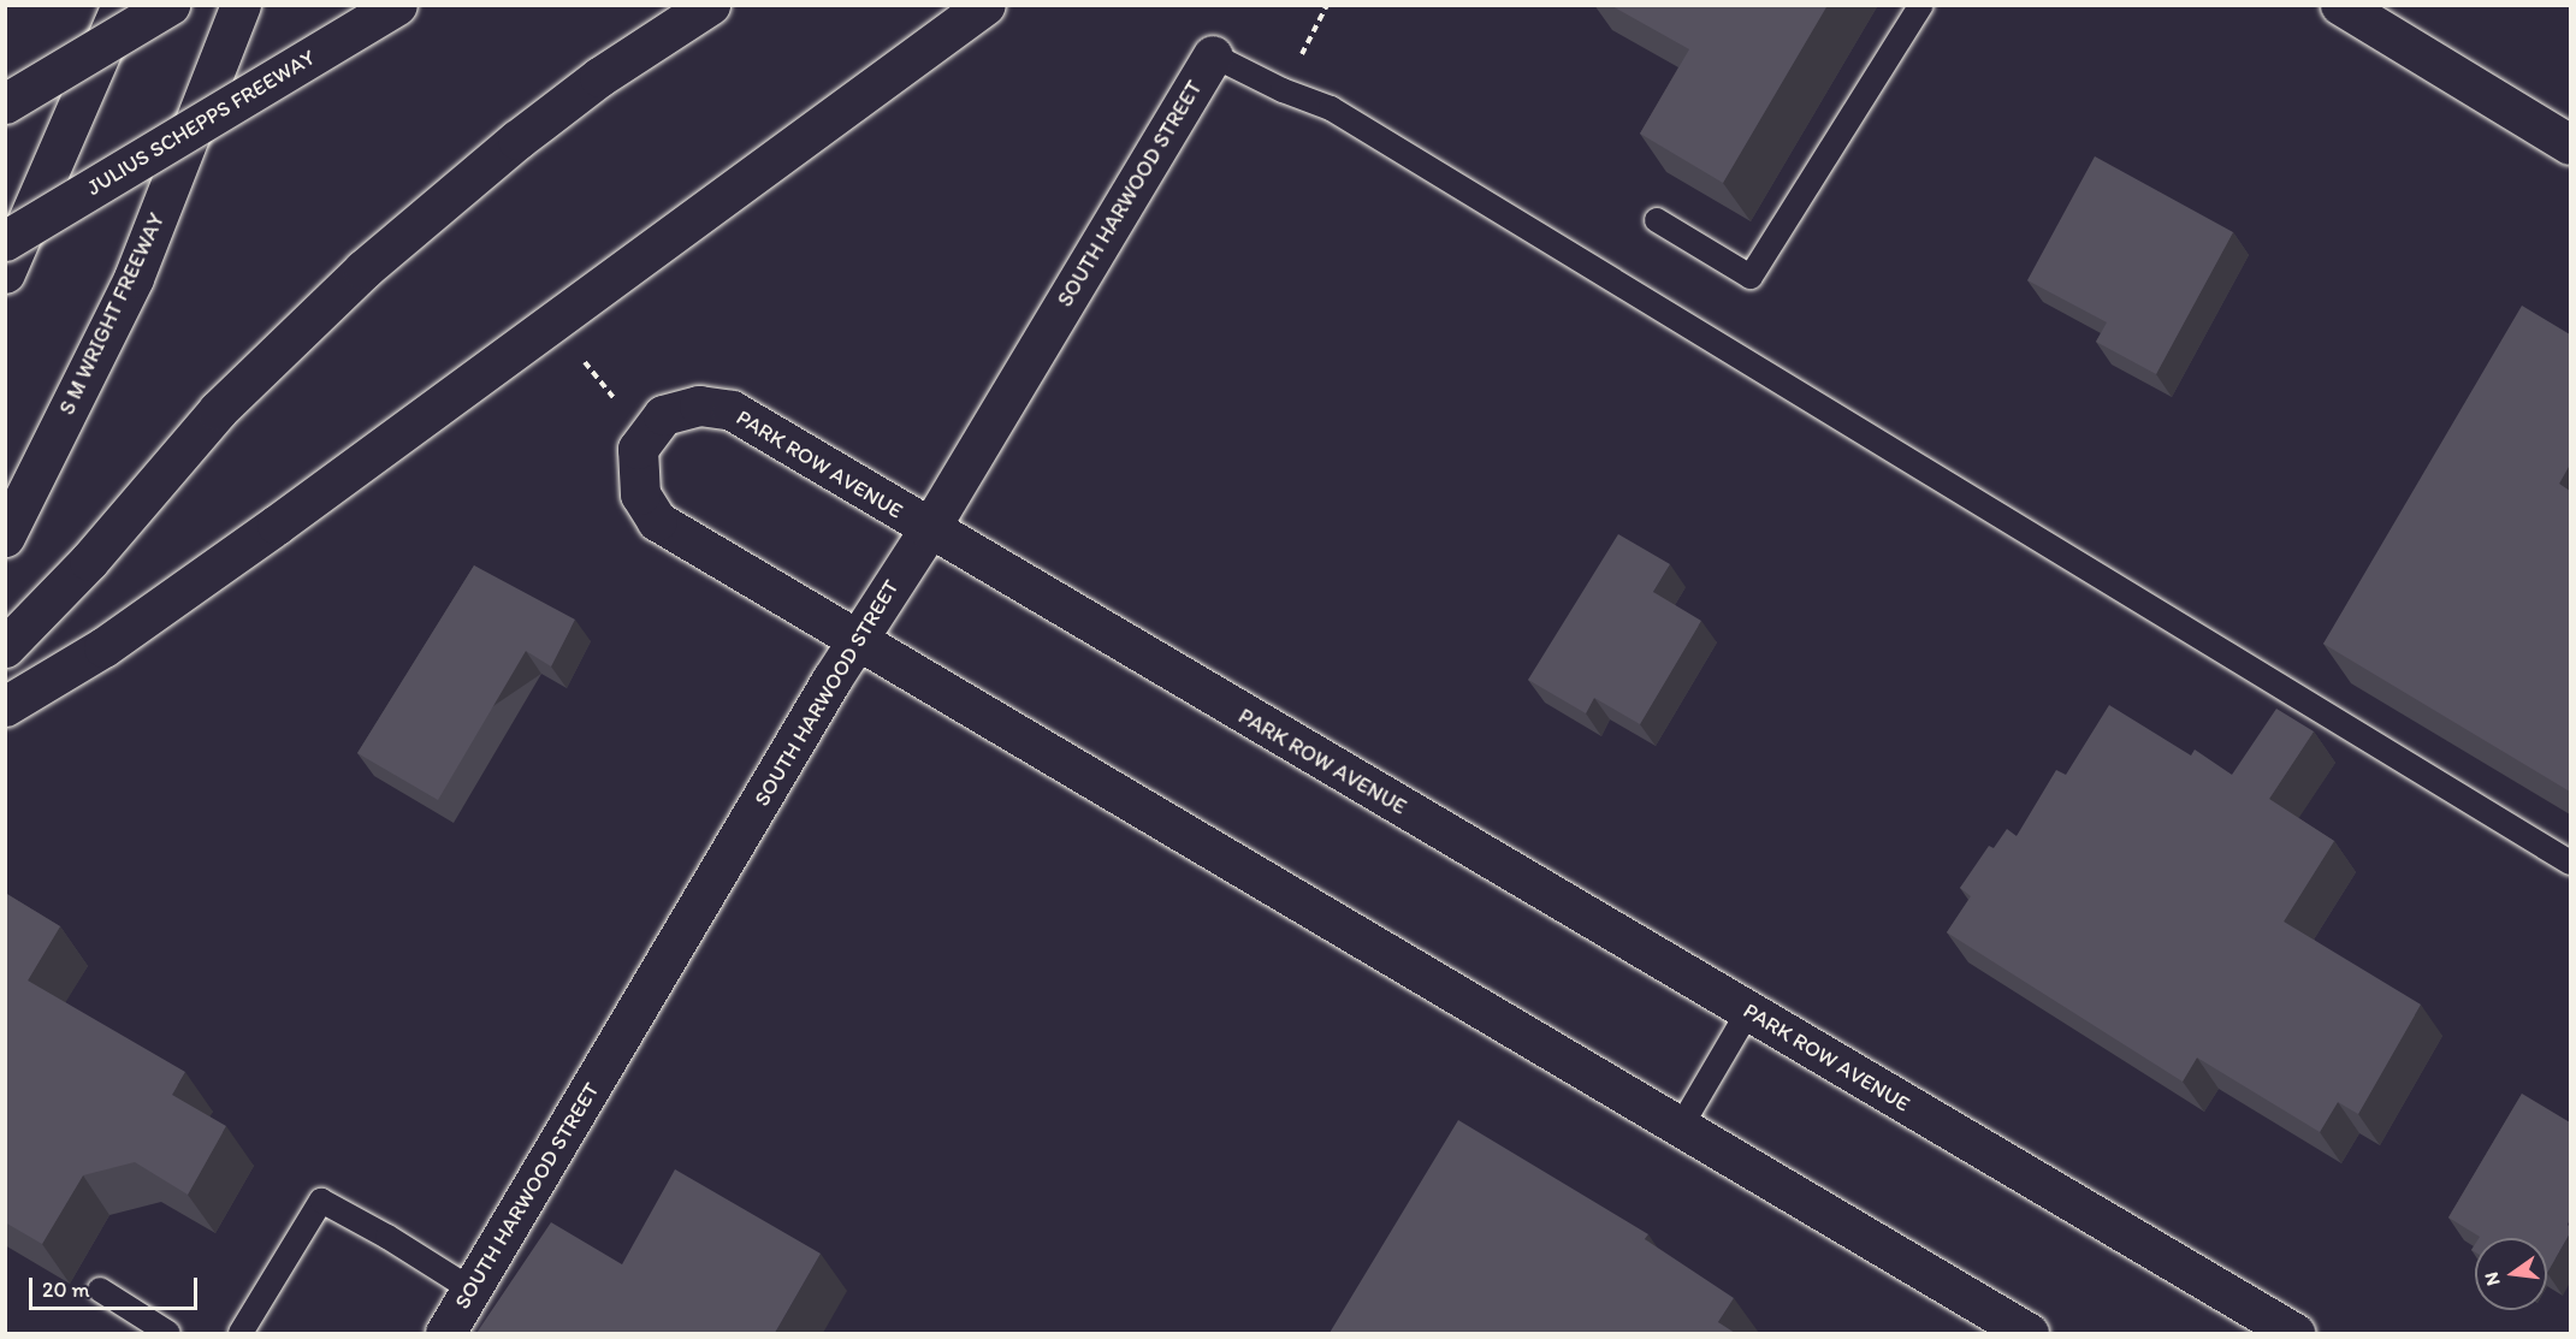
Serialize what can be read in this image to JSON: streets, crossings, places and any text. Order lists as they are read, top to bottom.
{
  "streets": {
    "main road": [
      "JULIUS SCHEPPS FREEWAY",
      "SOUTH HARWOOD STREET",
      "S M WRIGHT FREEWAY",
      "PARK ROW AVENUE"
    ]
  },
  "crossings": [
    ["SOUTH HARWOOD STREET", "PARK ROW AVENUE"]
  ],
  "scale_bar": "20 m",
  "north": "left"
}
